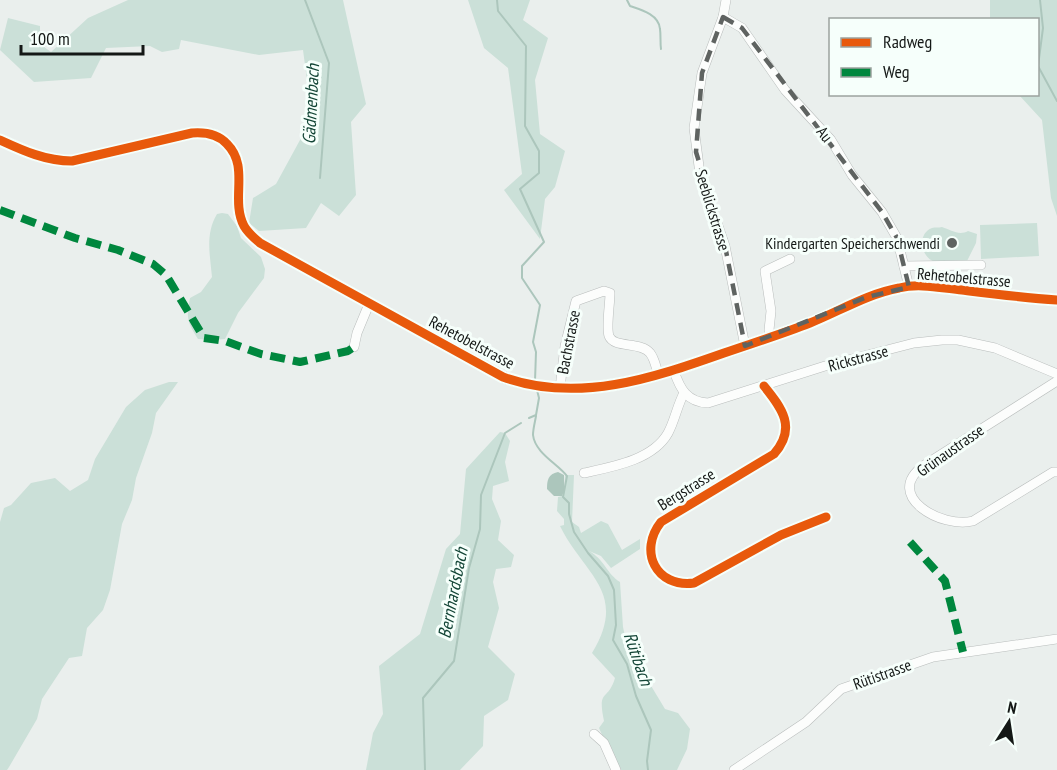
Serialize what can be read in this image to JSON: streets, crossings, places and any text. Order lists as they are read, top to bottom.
{
  "streets": {
    "street": [
      "Au",
      "Seeblickstrasse",
      "Rehetobelstrasse",
      "Bachstrasse",
      "Rickstrasse",
      "Grünaustrasse",
      "Bergstrasse",
      "Rütistrasse"
    ]
  },
  "crossings": [
    ["Au", "Seeblickstrasse"],
    ["Au", "Rehetobelstrasse"],
    ["Seeblickstrasse", "Rehetobelstrasse"],
    ["Rehetobelstrasse", "Bachstrasse"],
    ["Rickstrasse", "Bergstrasse"]
  ],
  "water": ["Gädmenbach", "Bernhardsbach", "Rütibach"],
  "places": ["Kindergarten Speicherschwendi"],
  "legend": ["Radweg", "Weg"],
  "scale_bar": "100 m",
  "north": "top"
}
